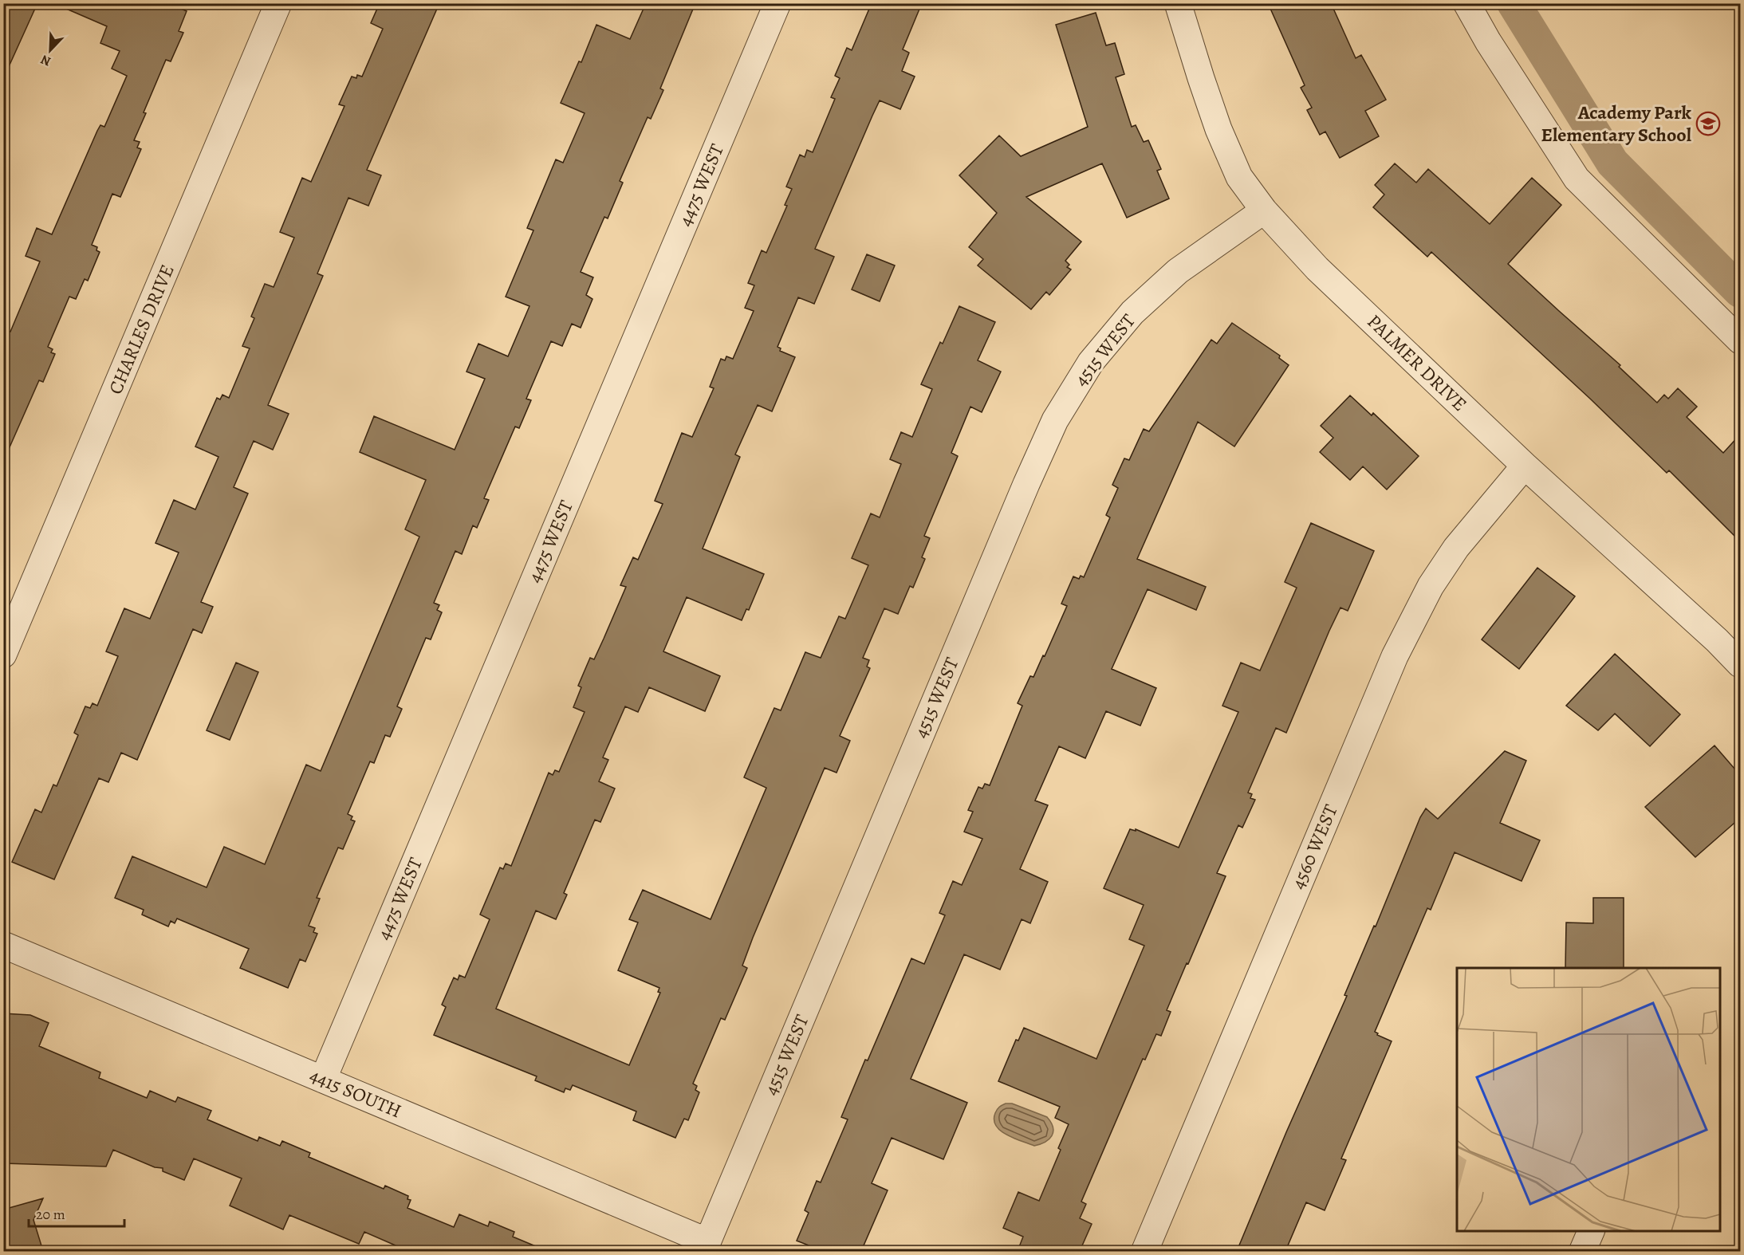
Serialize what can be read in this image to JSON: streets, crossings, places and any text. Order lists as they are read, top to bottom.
{
  "streets": {
    "street": [
      "4475 WEST",
      "CHARLES DRIVE",
      "4515 WEST",
      "PALMER DRIVE",
      "4560 WEST",
      "4415 SOUTH"
    ]
  },
  "crossings": [
    ["4475 WEST", "4415 SOUTH"],
    ["4515 WEST", "PALMER DRIVE"],
    ["4515 WEST", "4415 SOUTH"],
    ["PALMER DRIVE", "4560 WEST"]
  ],
  "places": {
    "school or university": ["Academy Park Elementary School"]
  },
  "scale_bar": "20 m",
  "north": "bottom left"
}
